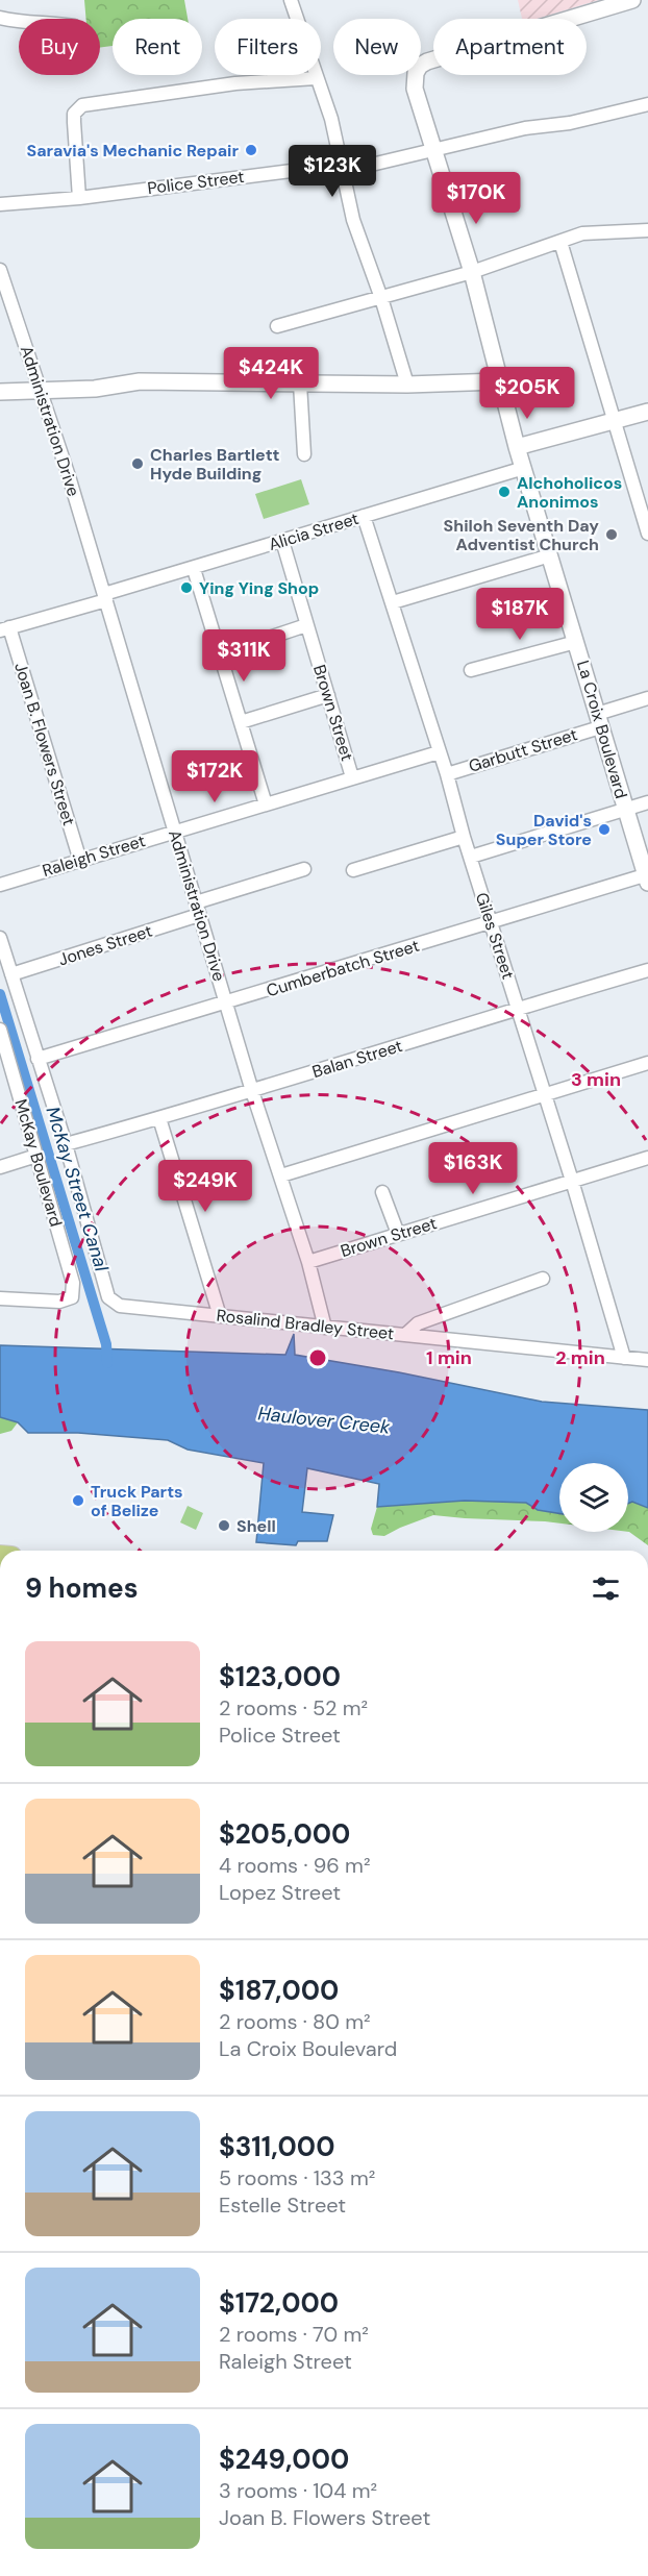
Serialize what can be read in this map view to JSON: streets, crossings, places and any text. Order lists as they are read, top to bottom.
{
  "streets": {
    "street": [
      "Police Street",
      "Administration Drive",
      "Alicia Street",
      "Brown Street",
      "La Croix Boulevard",
      "Joan B. Flowers Street",
      "Garbutt Street",
      "Raleigh Street",
      "Giles Street",
      "Jones Street",
      "Cumberbatch Street",
      "Balan Street",
      "McKay Boulevard",
      "Rosalind Bradley Street"
    ]
  },
  "crossings": [
    ["Police Street", "La Croix Boulevard"],
    ["Administration Drive", "Alicia Street"],
    ["Administration Drive", "Brown Street"],
    ["Administration Drive", "Raleigh Street"],
    ["Administration Drive", "Jones Street"],
    ["Administration Drive", "Cumberbatch Street"],
    ["Administration Drive", "Balan Street"],
    ["Administration Drive", "Rosalind Bradley Street"],
    ["Alicia Street", "Brown Street"],
    ["Alicia Street", "La Croix Boulevard"],
    ["Alicia Street", "Joan B. Flowers Street"],
    ["Alicia Street", "Giles Street"],
    ["Brown Street", "Raleigh Street"],
    ["Brown Street", "Giles Street"],
    ["La Croix Boulevard", "Garbutt Street"],
    ["La Croix Boulevard", "Cumberbatch Street"],
    ["Joan B. Flowers Street", "Raleigh Street"],
    ["Garbutt Street", "Giles Street"],
    ["Raleigh Street", "Giles Street"],
    ["Giles Street", "Cumberbatch Street"],
    ["Giles Street", "Balan Street"],
    ["Giles Street", "Rosalind Bradley Street"],
    ["Jones Street", "McKay Boulevard"],
    ["Cumberbatch Street", "McKay Boulevard"],
    ["Balan Street", "McKay Boulevard"],
    ["McKay Boulevard", "Rosalind Bradley Street"]
  ],
  "water": ["McKay Street Canal", "Haulover Creek"],
  "places": [
    "Saravia's Mechanic Repair",
    "Charles Bartlett Hyde Building",
    "Alchoholicos Anonimos",
    "Shiloh Seventh Day Adventist Church",
    "Ying Ying Shop",
    "David's Super Store",
    "Truck Parts of Belize",
    "Shell"
  ],
  "page": {
    "chip": [
      "Buy",
      "Rent",
      "Filters",
      "New",
      "Apartment"
    ],
    "price": [
      "$123K",
      "$170K",
      "$424K",
      "$205K",
      "$187K",
      "$311K",
      "$172K",
      "$163K",
      "$249K"
    ],
    "heading": "9 homes",
    "list": [
      {
        "name": "$123,000",
        "note": "2 rooms · 52 m² · Police Street"
      },
      {
        "name": "$205,000",
        "note": "4 rooms · 96 m² · Lopez Street"
      },
      {
        "name": "$187,000",
        "note": "2 rooms · 80 m² · La Croix Boulevard"
      },
      {
        "name": "$311,000",
        "note": "5 rooms · 133 m² · Estelle Street"
      },
      {
        "name": "$172,000",
        "note": "2 rooms · 70 m² · Raleigh Street"
      },
      {
        "name": "$249,000",
        "note": "3 rooms · 104 m² · Joan B. Flowers Street"
      }
    ]
  },
  "rings": ["3 min", "1 min", "2 min"]
}
